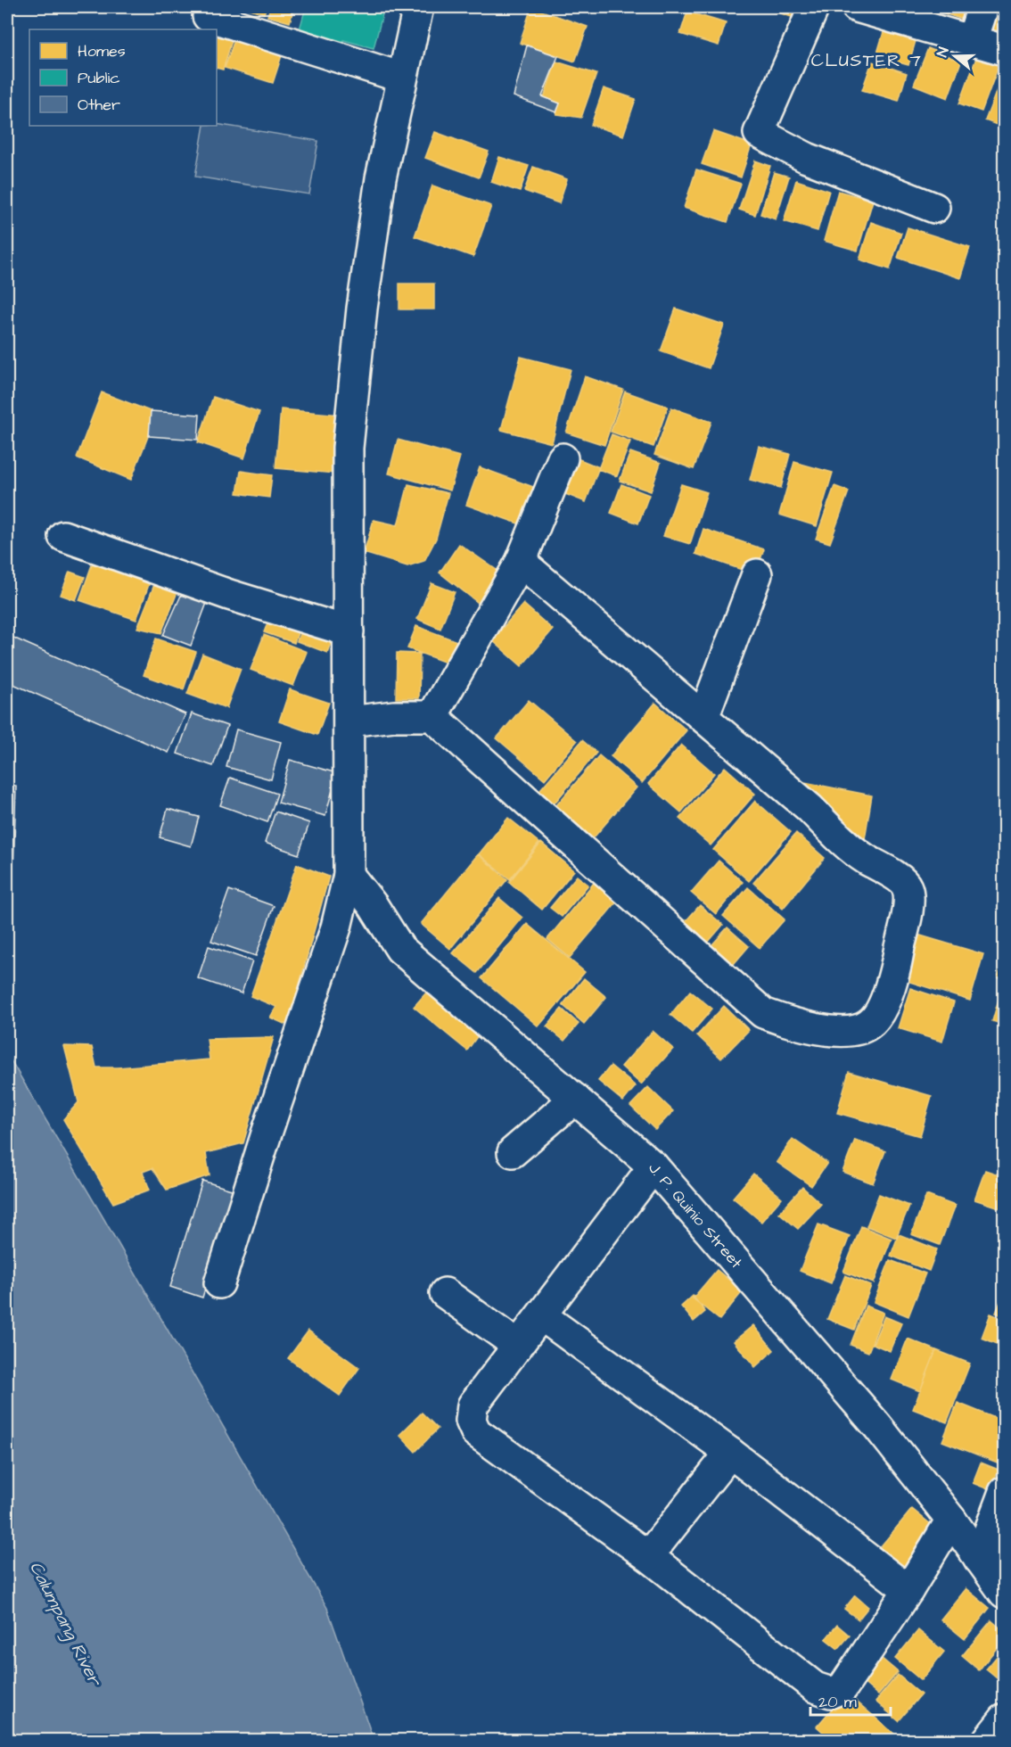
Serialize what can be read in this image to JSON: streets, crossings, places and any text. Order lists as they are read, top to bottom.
{
  "streets": {
    "street": ["J. P. Quinio Street"]
  },
  "districts": ["CLUSTER 7"],
  "water": ["Calumpang River"],
  "legend": ["Homes", "Public", "Other"],
  "scale_bar": "20 m",
  "north": "left"
}
